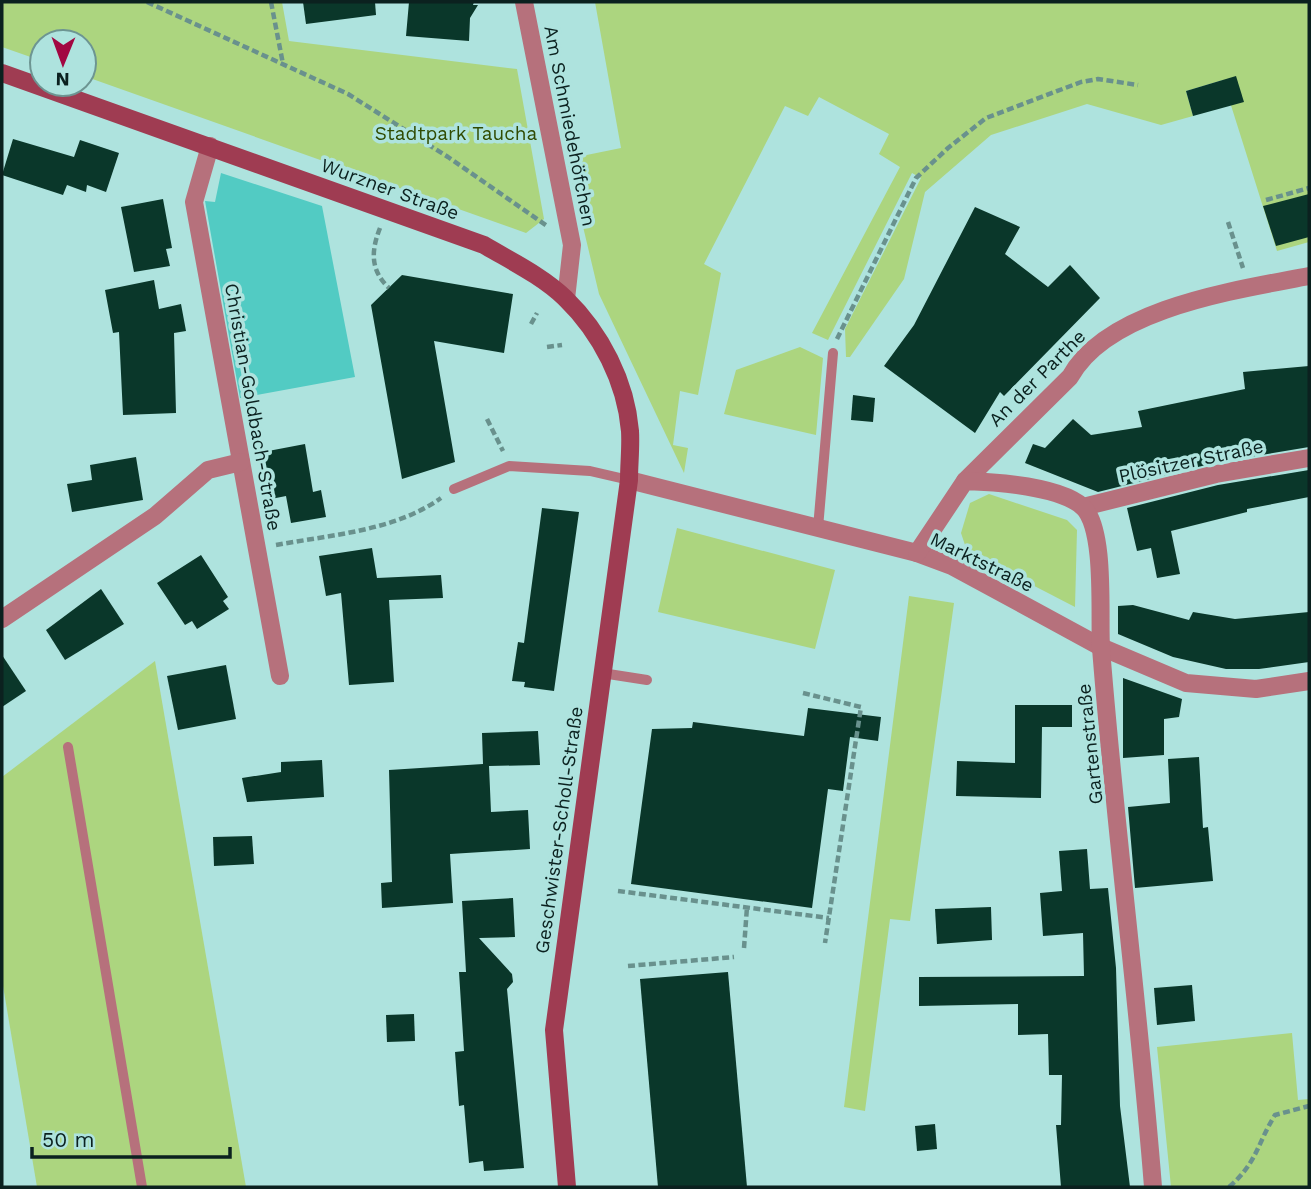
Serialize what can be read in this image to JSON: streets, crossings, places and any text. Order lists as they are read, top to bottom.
{
  "streets": {
    "street": [
      "Am Schmiedehöfchen",
      "Wurzner Straße",
      "An der Parthe",
      "Christian-Goldbach-Straße",
      "Plösitzer Straße",
      "Marktstraße",
      "Gartenstraße",
      "Geschwister-Scholl-Straße"
    ]
  },
  "crossings": [
    ["Am Schmiedehöfchen", "Wurzner Straße"],
    ["Wurzner Straße", "Christian-Goldbach-Straße"],
    ["Wurzner Straße", "Marktstraße"],
    ["Wurzner Straße", "Geschwister-Scholl-Straße"],
    ["Plösitzer Straße", "Gartenstraße"],
    ["Marktstraße", "Gartenstraße"],
    ["Marktstraße", "Geschwister-Scholl-Straße"]
  ],
  "parks": ["Stadtpark Taucha"],
  "scale_bar": "50 m",
  "north": "bottom"
}
